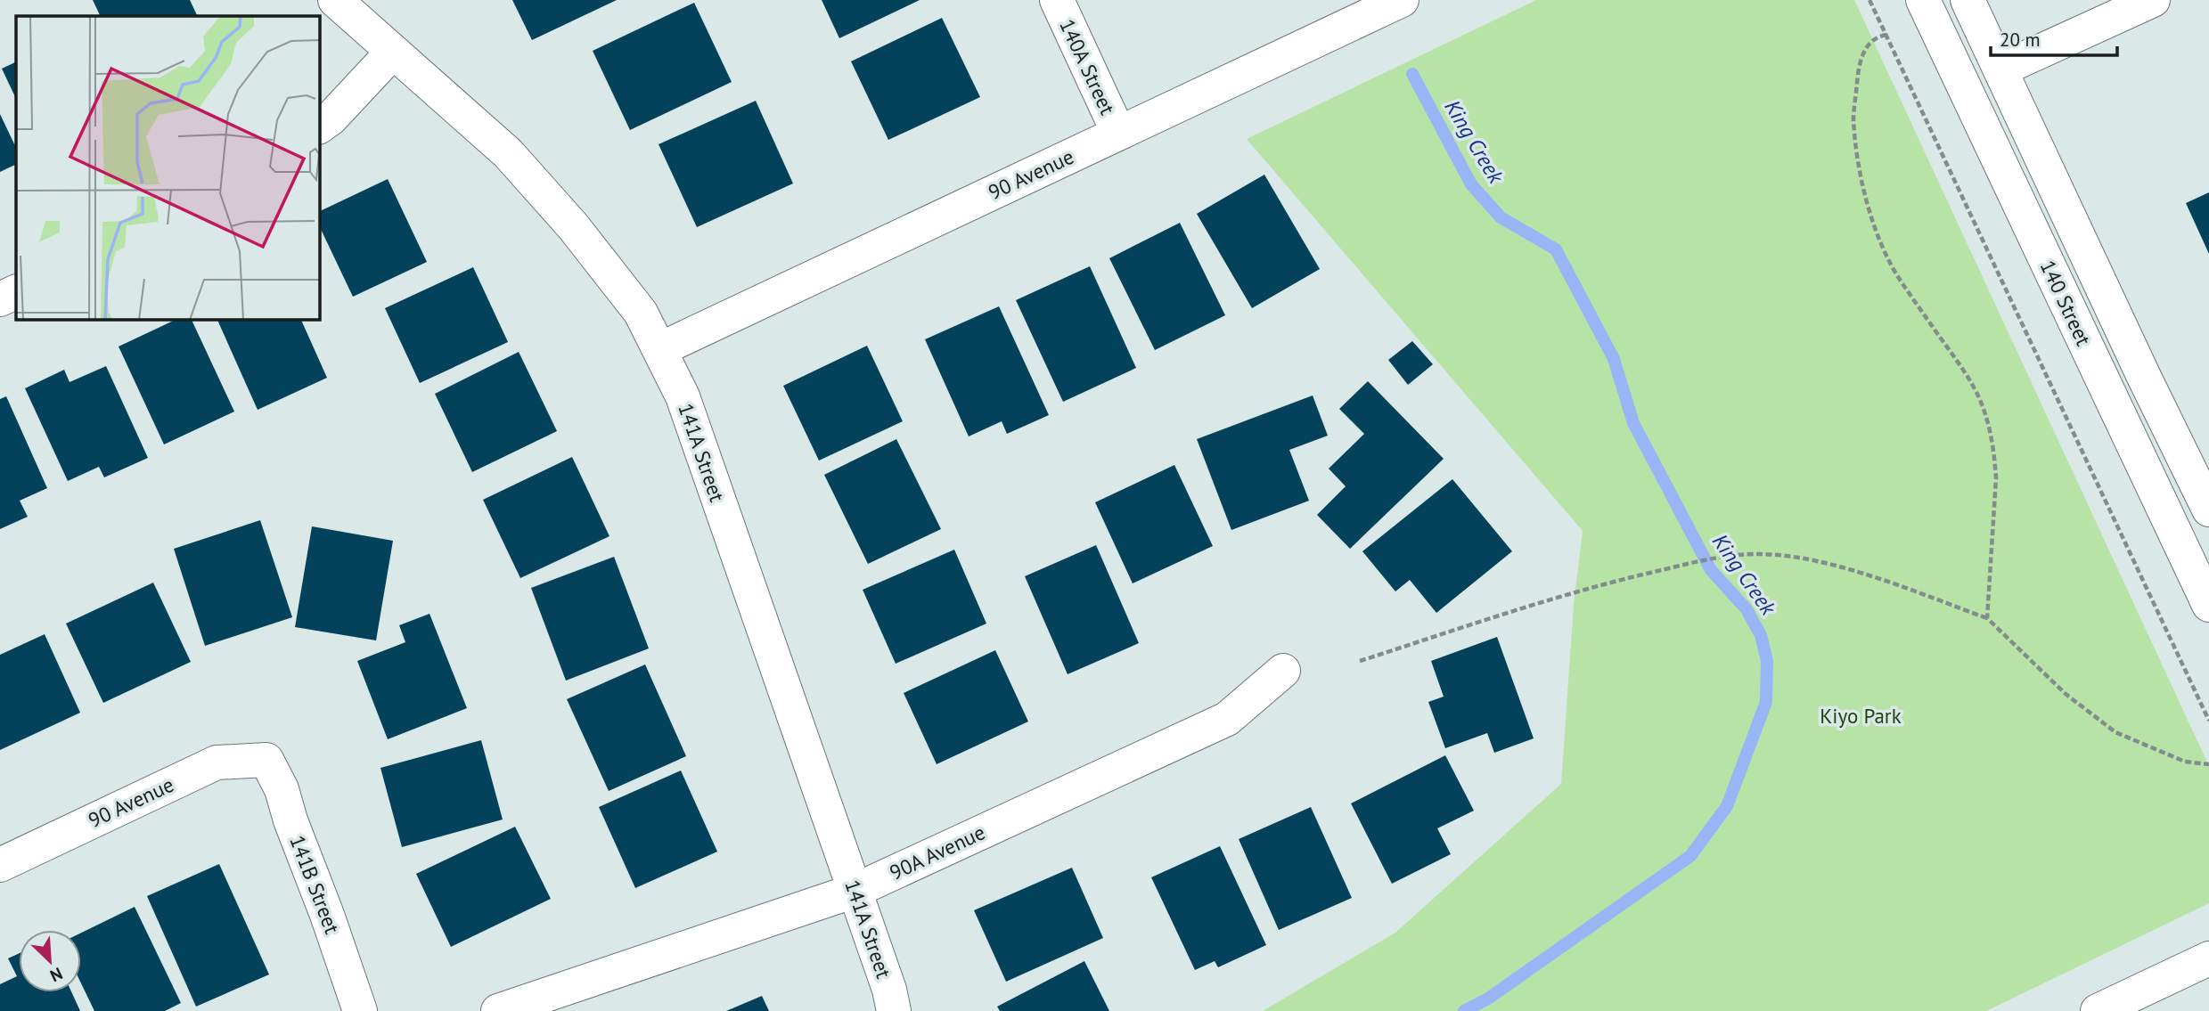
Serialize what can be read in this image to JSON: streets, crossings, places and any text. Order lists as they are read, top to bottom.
{
  "streets": {
    "street": [
      "140A Street",
      "90 Avenue",
      "140 Street",
      "141A Street",
      "90A Avenue",
      "141B Street"
    ]
  },
  "crossings": [
    ["140A Street", "90 Avenue"],
    ["90 Avenue", "141A Street"],
    ["90 Avenue", "141B Street"],
    ["141A Street", "90A Avenue"]
  ],
  "water": ["King Creek"],
  "parks": ["Kiyo Park"],
  "scale_bar": "20 m",
  "north": "bottom right"
}
